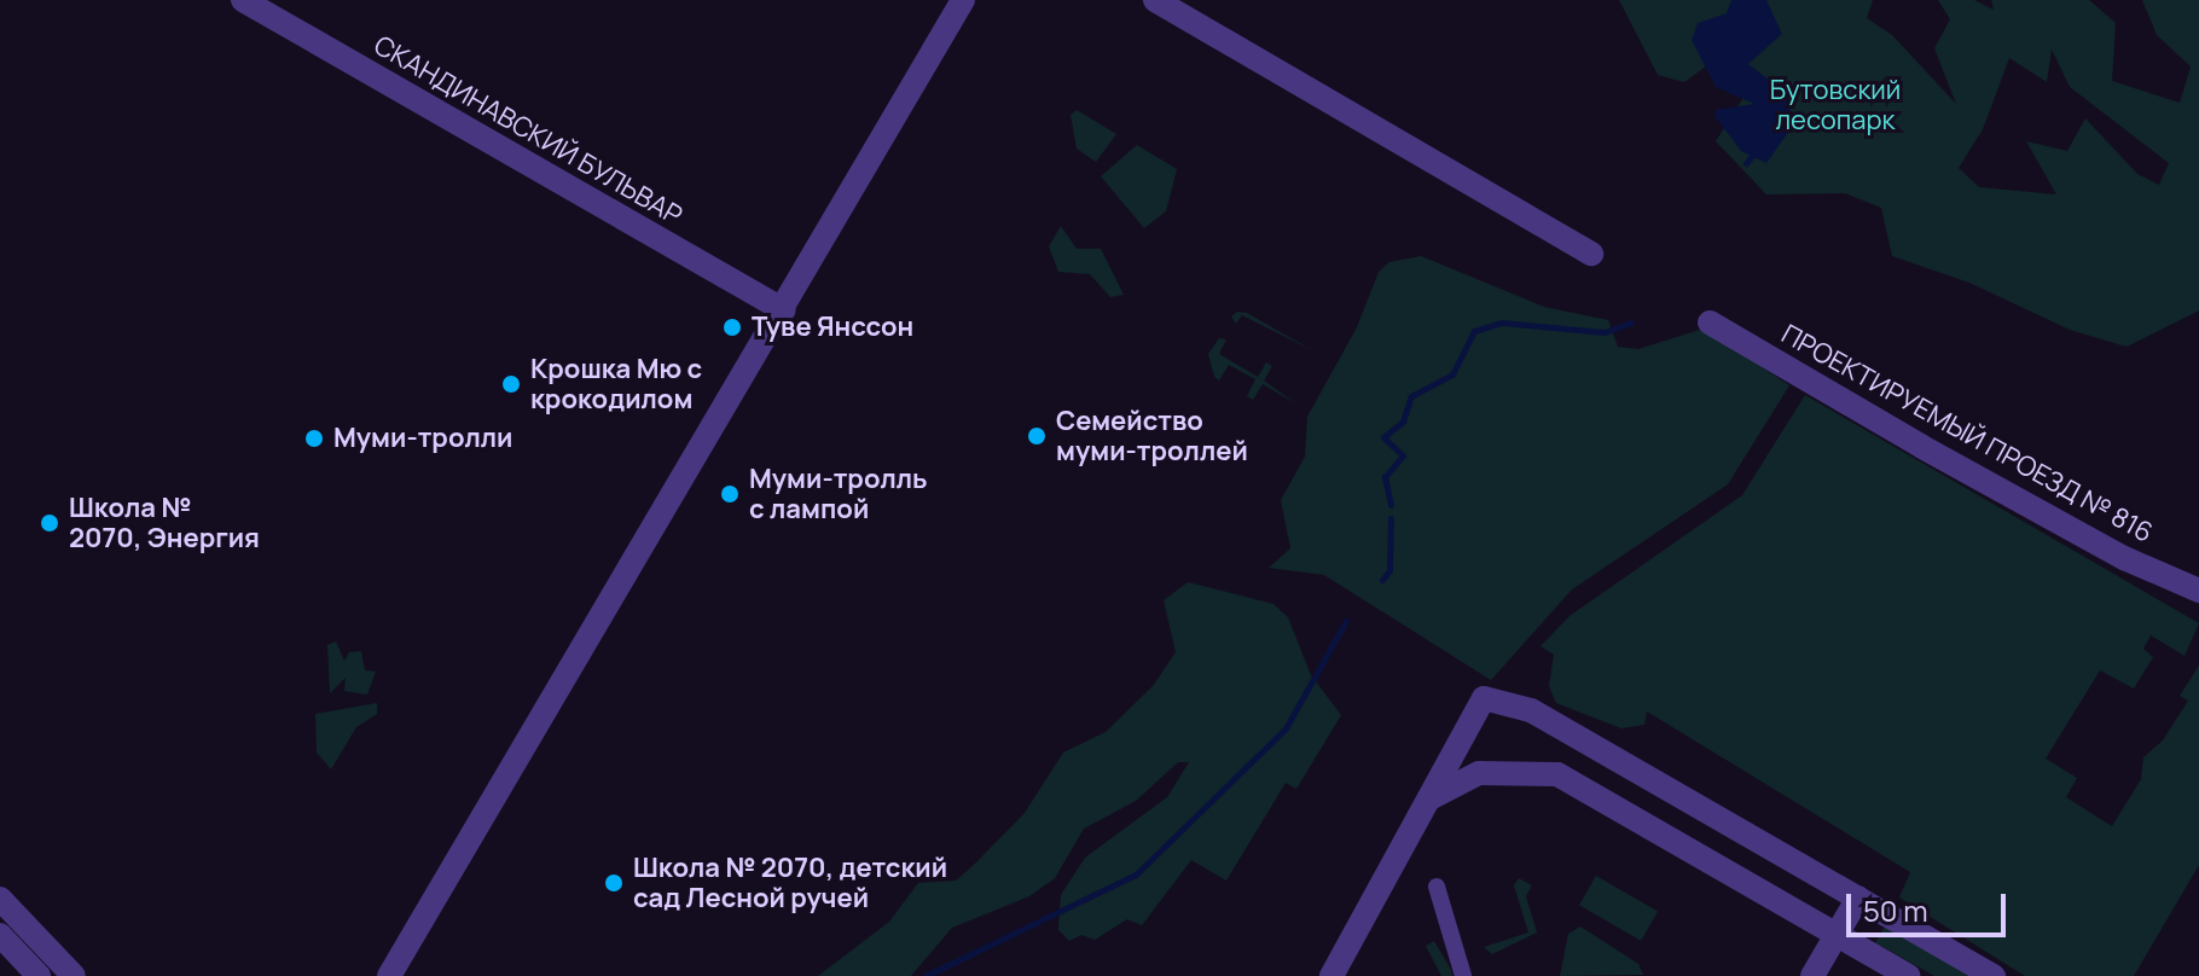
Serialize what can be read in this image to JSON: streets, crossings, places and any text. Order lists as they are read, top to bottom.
{
  "streets": {
    "street": ["СКАНДИНАВСКИЙ БУЛЬВАР", "ПРОЕКТИРУЕМЫЙ ПРОЕЗД № 816"]
  },
  "parks": ["Бутовский лесопарк"],
  "places": [
    "Туве Янссон",
    "Крошка Мю с крокодилом",
    "Семейство муми-троллей",
    "Муми-тролли",
    "Муми-тролль с лампой",
    "Школа № 2070, Энергия",
    "Школа № 2070, детский сад Лесной ручей"
  ],
  "scale_bar": "50 m"
}
